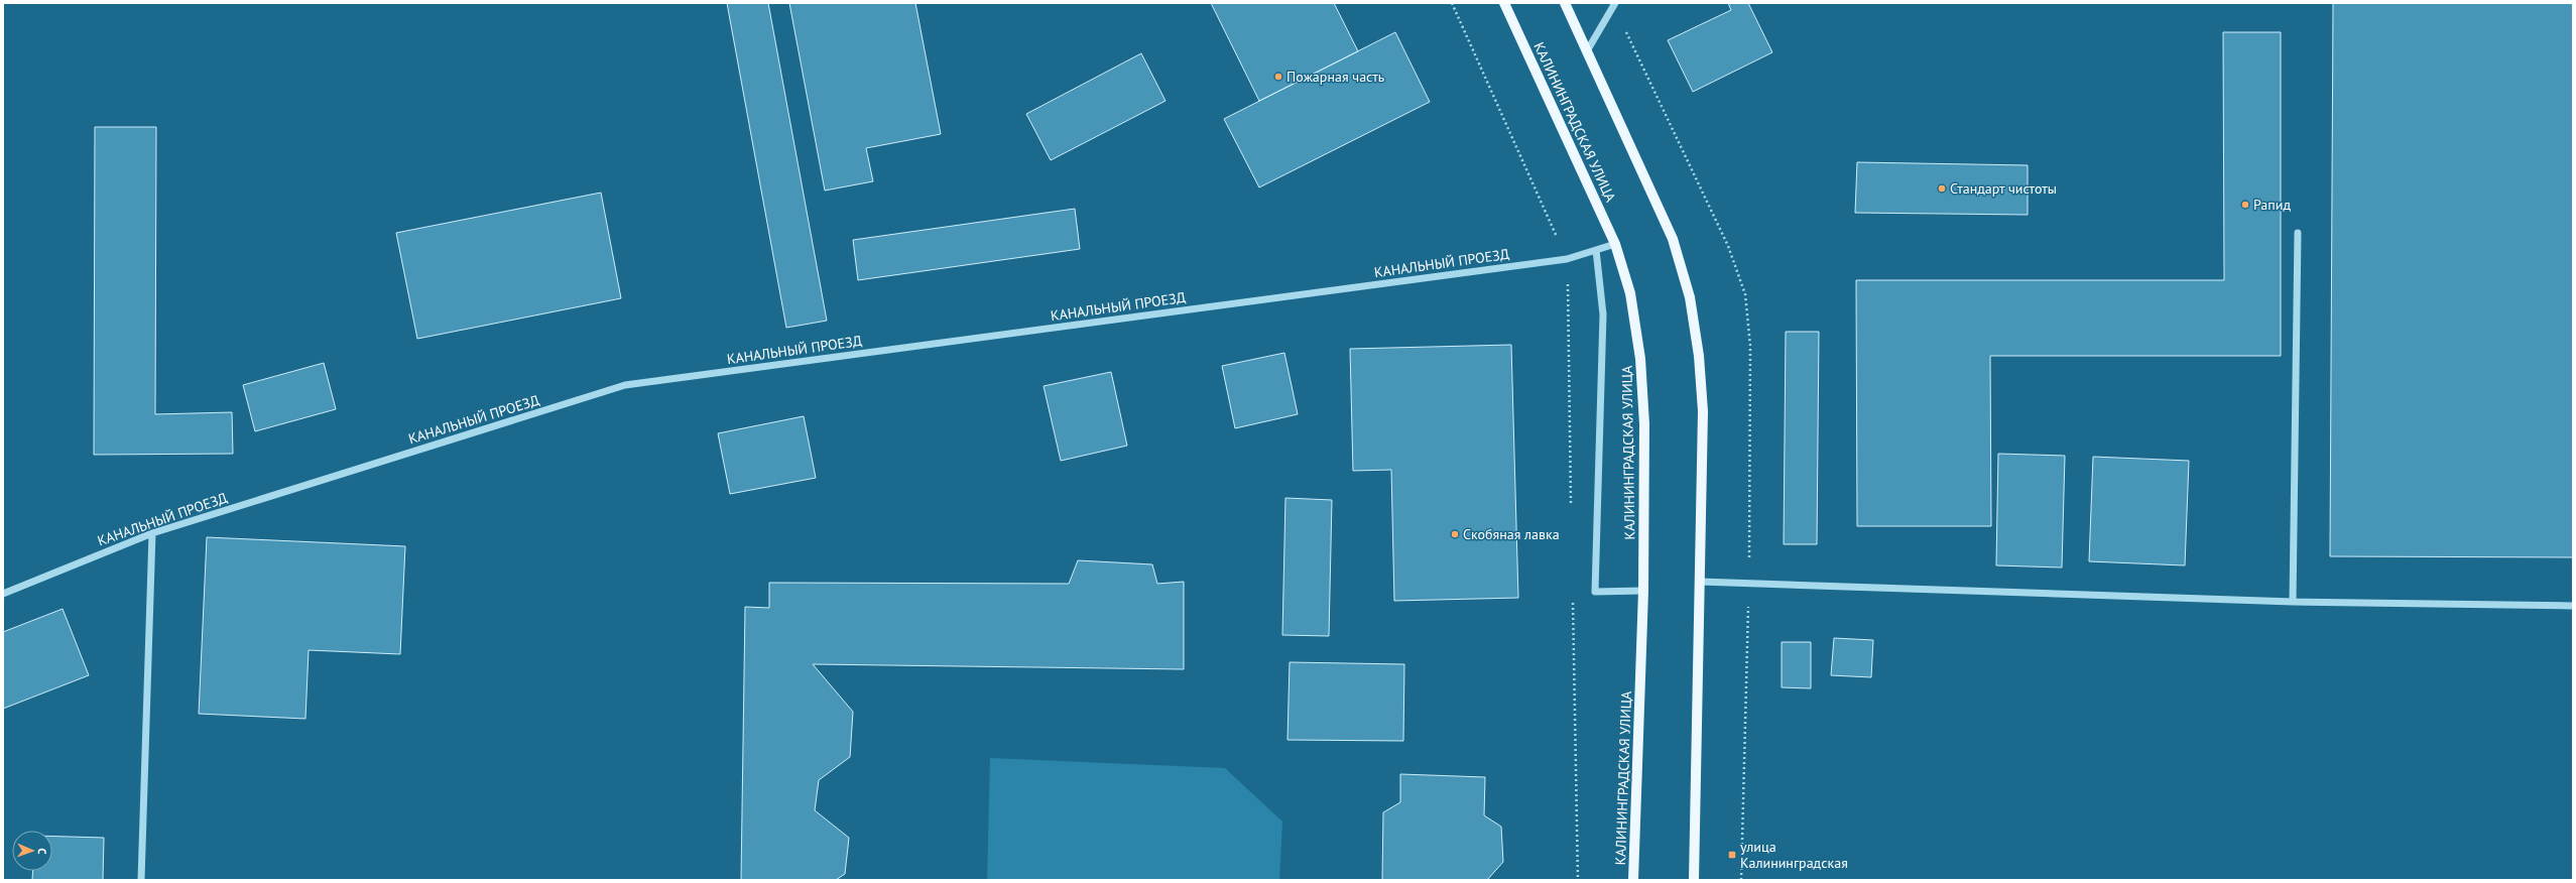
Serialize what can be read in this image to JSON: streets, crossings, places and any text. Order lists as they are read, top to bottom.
{
  "streets": {
    "main road": ["КАЛИНИНГРАДСКАЯ УЛИЦА"],
    "lane": ["КАНАЛЬНЫЙ ПРОЕЗД"]
  },
  "crossings": [
    ["КАЛИНИНГРАДСКАЯ УЛИЦА", "КАНАЛЬНЫЙ ПРОЕЗД"]
  ],
  "places": {
    "other": [
      "Пожарная часть",
      "Стандарт чистоты",
      "Рапид",
      "Скобяная лавка"
    ],
    "transit": ["улица Калининградская"]
  },
  "north": "right"
}
